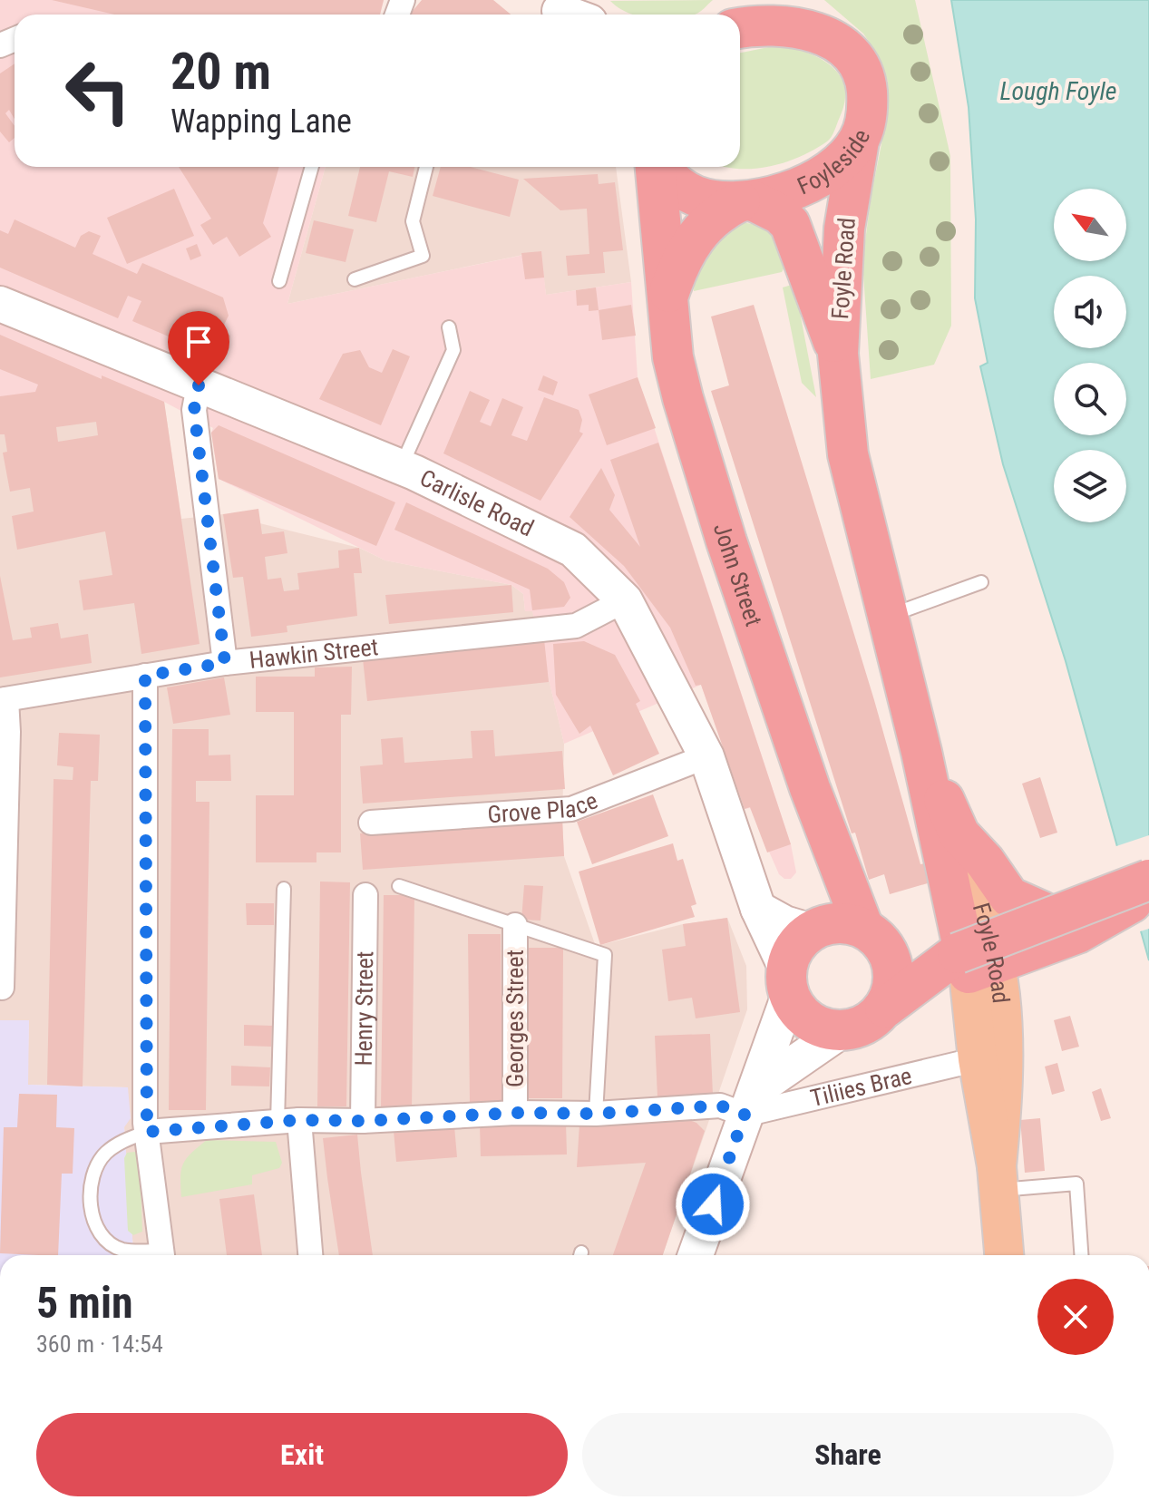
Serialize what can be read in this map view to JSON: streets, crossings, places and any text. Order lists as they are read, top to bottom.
{
  "streets": {
    "highway": ["Foyleside", "Foyle Road", "John Street"],
    "street": [
      "Carlisle Road",
      "Hawkin Street",
      "Grove Place",
      "Henry Street",
      "Georges Street",
      "Tiliies Brae"
    ]
  },
  "crossings": [
    ["Foyleside", "Foyle Road"],
    ["Foyleside", "John Street"],
    ["Foyle Road", "John Street"],
    ["Foyle Road", "Tiliies Brae"],
    ["Carlisle Road", "John Street"],
    ["Carlisle Road", "Hawkin Street"],
    ["Carlisle Road", "Grove Place"]
  ],
  "water": ["Lough Foyle"],
  "north": "top left",
  "page": {
    "turn": ["20 m", "Wapping Lane"],
    "heading": ["5 min", "360 m · 14:54"],
    "buttons": ["Exit", "Share"]
  }
}
